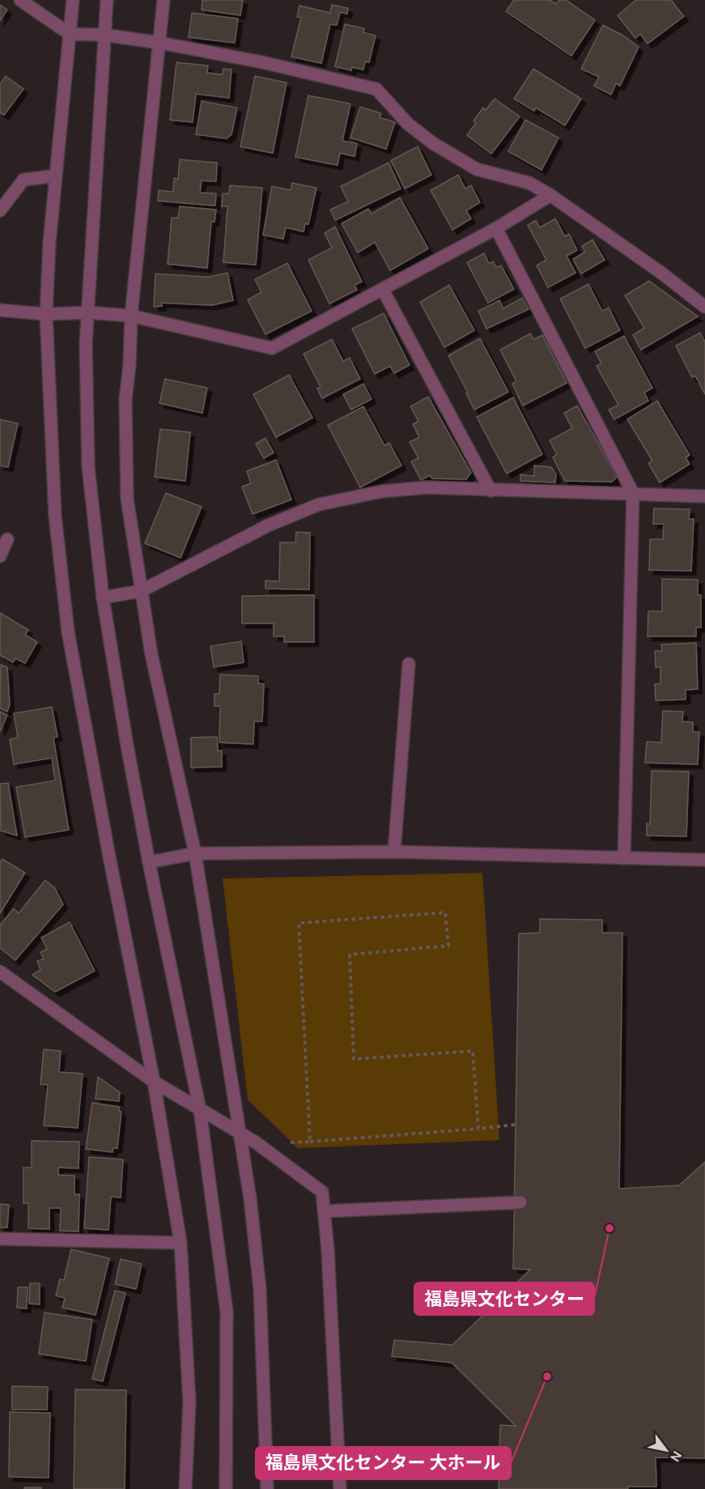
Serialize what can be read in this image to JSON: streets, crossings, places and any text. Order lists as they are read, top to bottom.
{
  "places": ["福島県文化センター", "福島県文化センター 大ホール"],
  "north": "bottom right"
}
